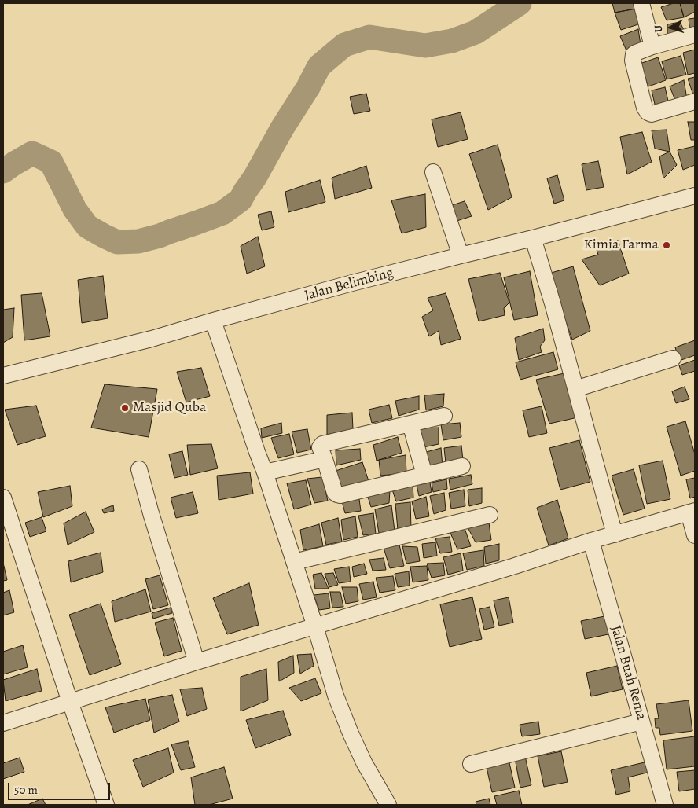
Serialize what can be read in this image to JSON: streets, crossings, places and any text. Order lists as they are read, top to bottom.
{
  "streets": {
    "street": ["Jalan Belimbing", "Jalan Buah Rema"]
  },
  "places": ["Kimia Farma", "Masjid Quba"],
  "scale_bar": "50 m",
  "north": "left"
}
